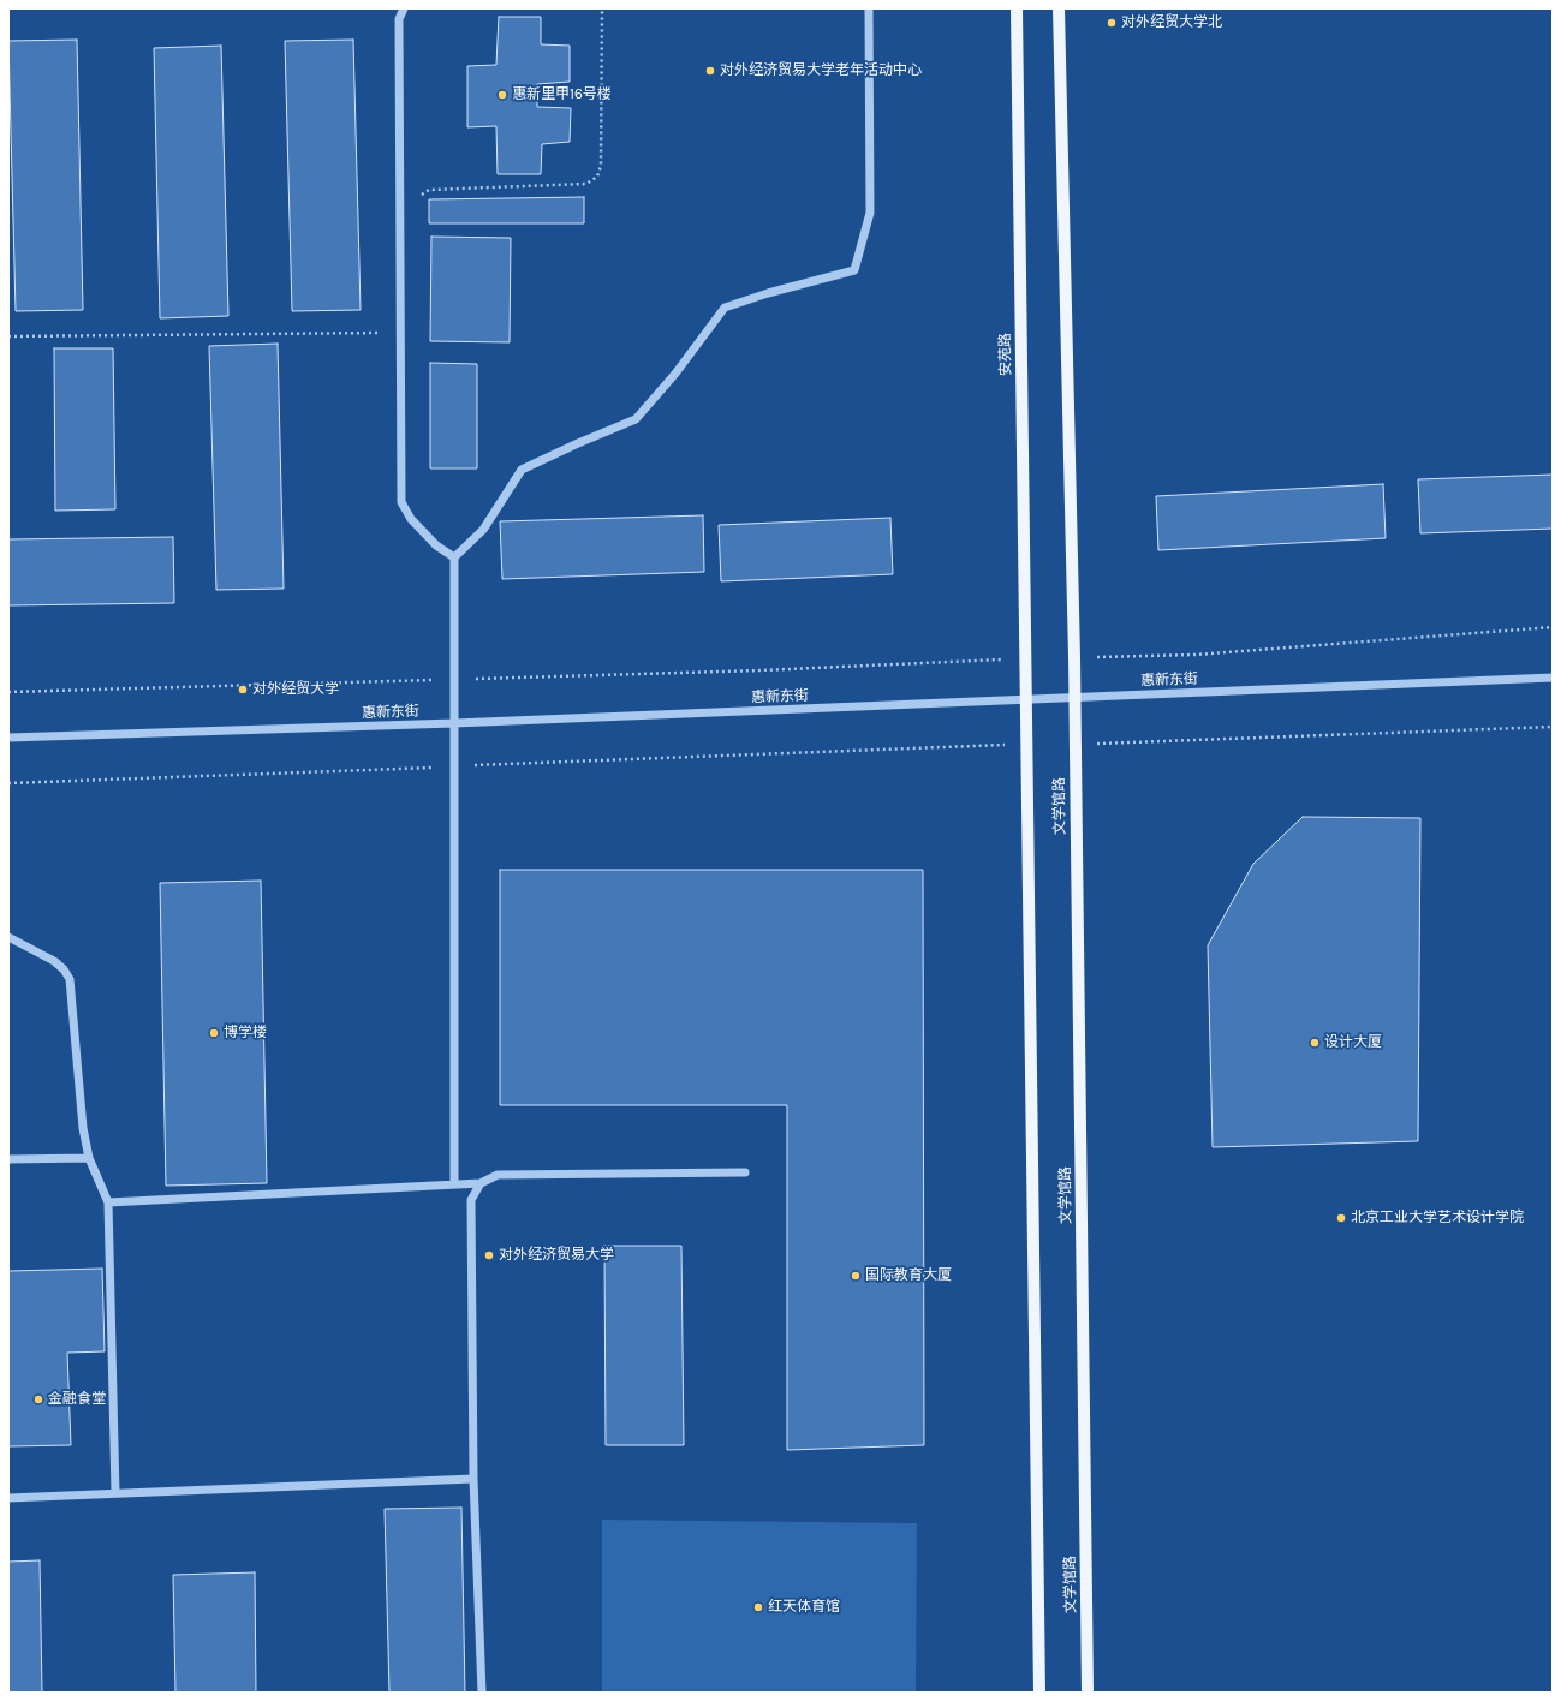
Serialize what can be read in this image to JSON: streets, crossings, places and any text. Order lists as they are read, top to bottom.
{
  "streets": {
    "main road": ["安苑路", "文学馆路"],
    "street": ["惠新东街"]
  },
  "crossings": [
    ["安苑路", "惠新东街"],
    ["惠新东街", "文学馆路"]
  ],
  "places": [
    "对外经贸大学北",
    "对外经济贸易大学老年活动中心",
    "惠新里甲16号楼",
    "对外经贸大学",
    "博学楼",
    "设计大厦",
    "北京工业大学艺术设计学院",
    "对外经济贸易大学",
    "国际教育大厦",
    "金融食堂",
    "红天体育馆"
  ]
}
